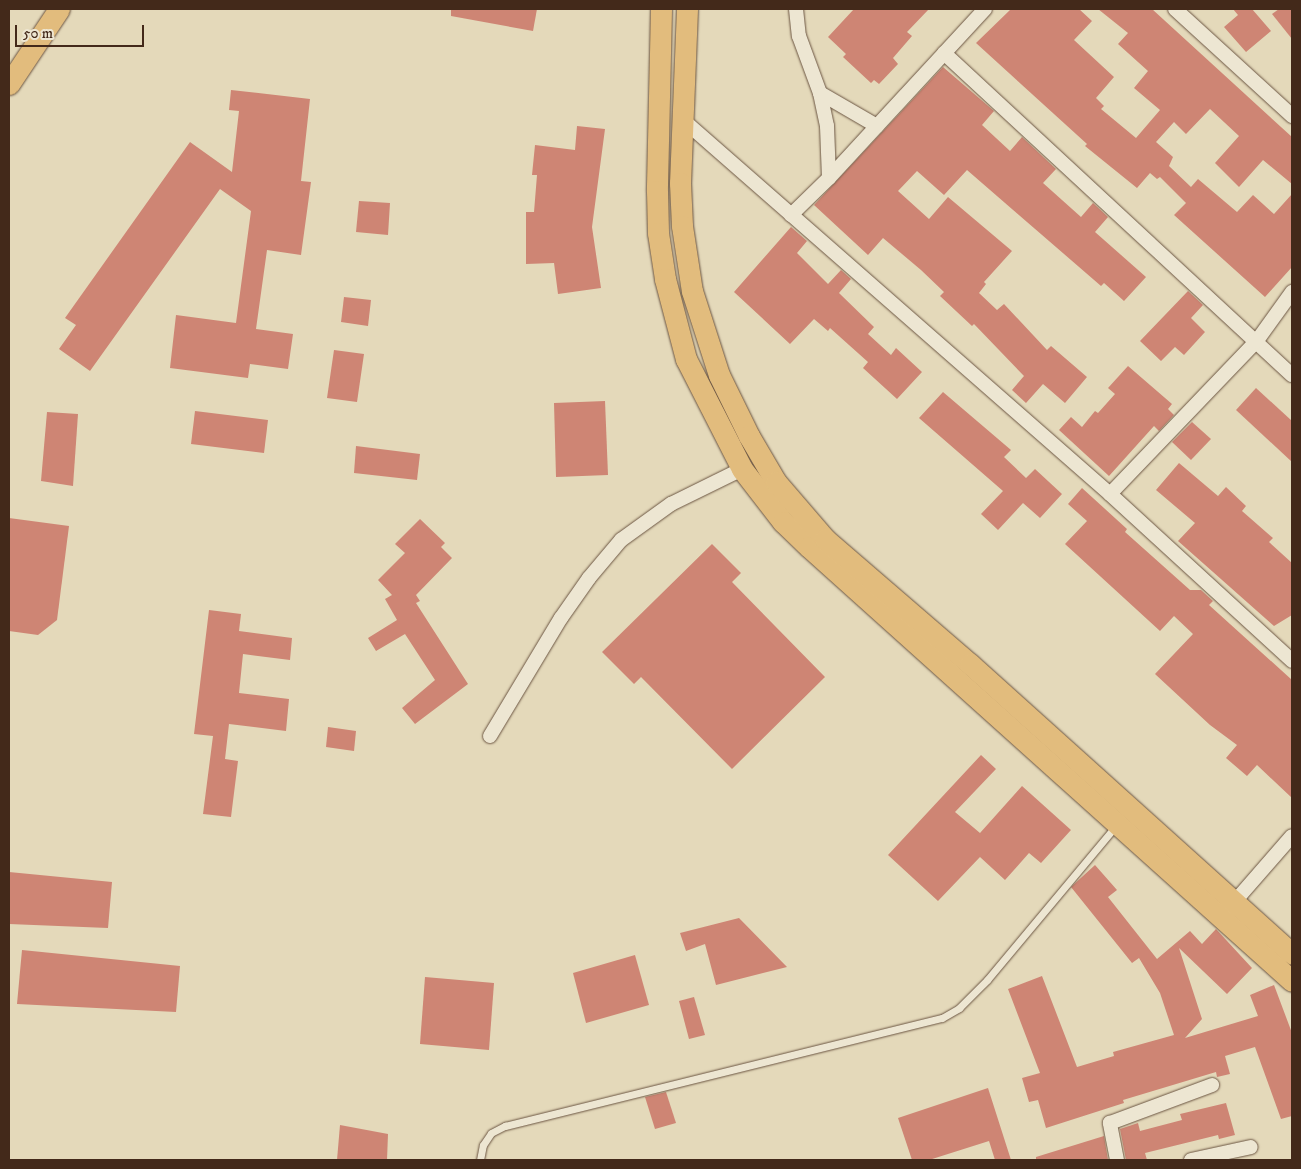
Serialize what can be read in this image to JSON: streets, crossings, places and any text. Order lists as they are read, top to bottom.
{
  "scale_bar": "50 m"
}
